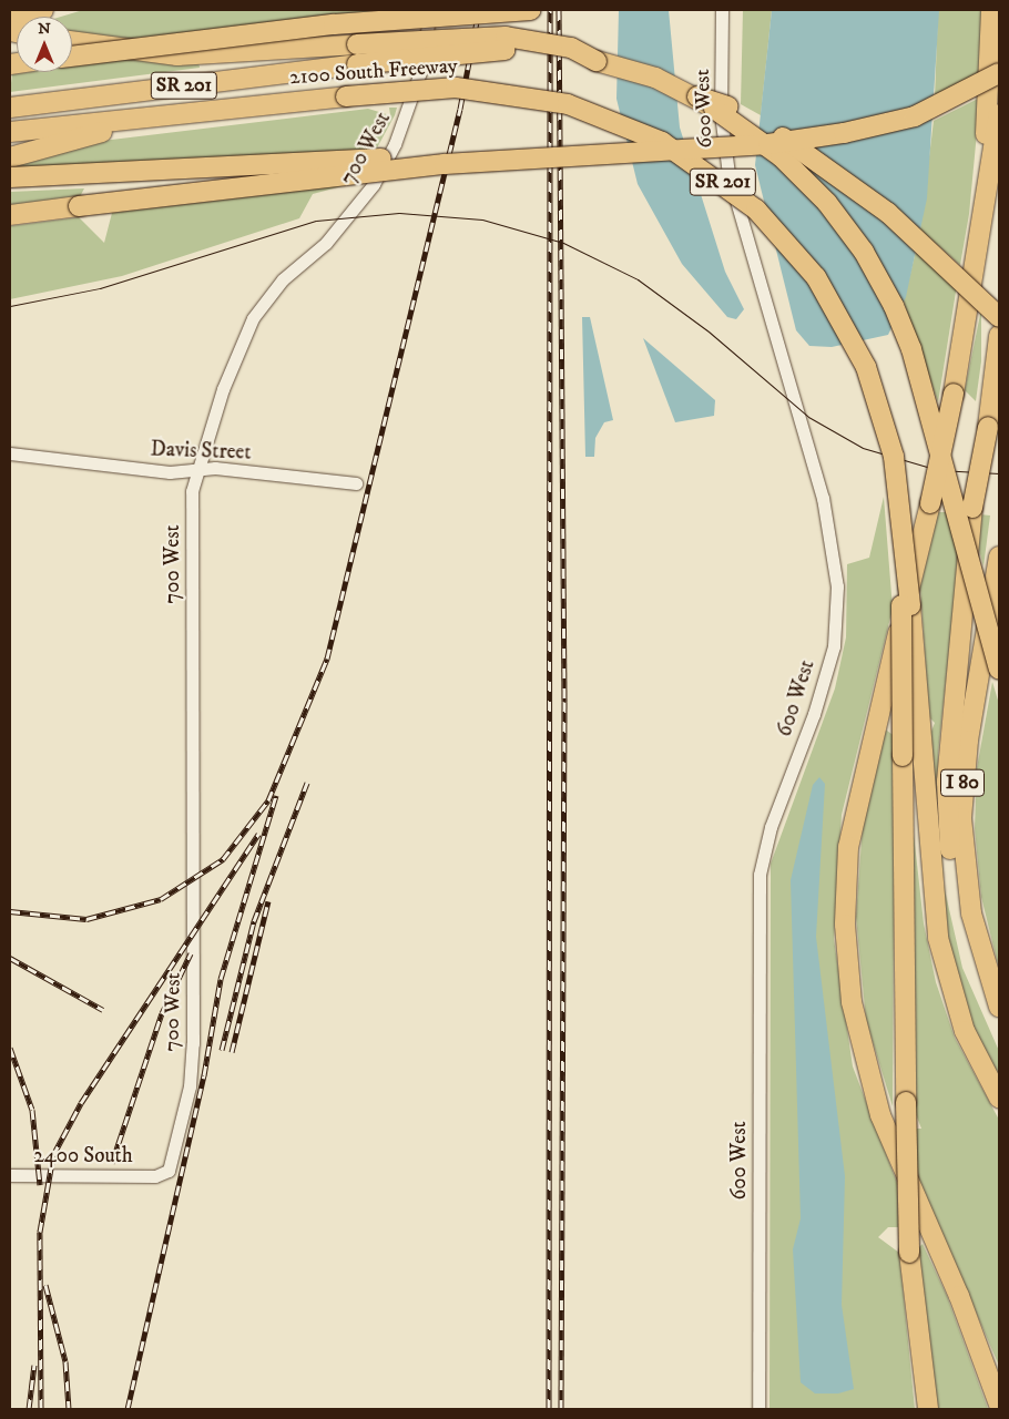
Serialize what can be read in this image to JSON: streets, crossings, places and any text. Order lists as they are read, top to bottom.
{
  "streets": {
    "highway": ["2100 South Freeway", "SR 201", "I 80"],
    "street": [
      "600 West",
      "700 West",
      "Davis Street",
      "2400 South"
    ]
  },
  "crossings": [
    ["700 West", "Davis Street"],
    ["700 West", "2400 South"]
  ],
  "north": "top"
}
